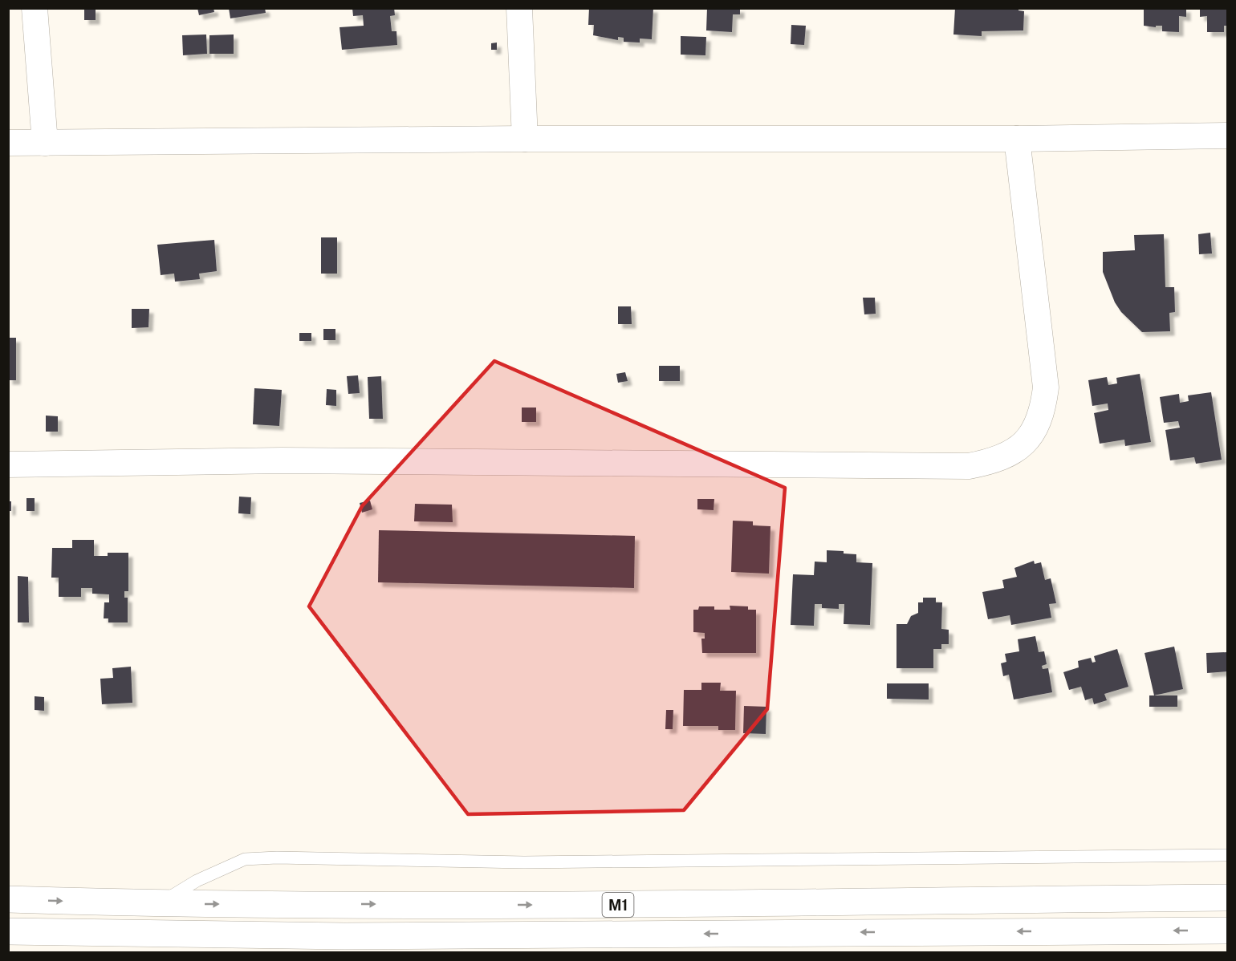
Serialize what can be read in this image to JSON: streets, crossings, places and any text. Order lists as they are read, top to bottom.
{
  "streets": {
    "highway": ["M1"]
  }
}
